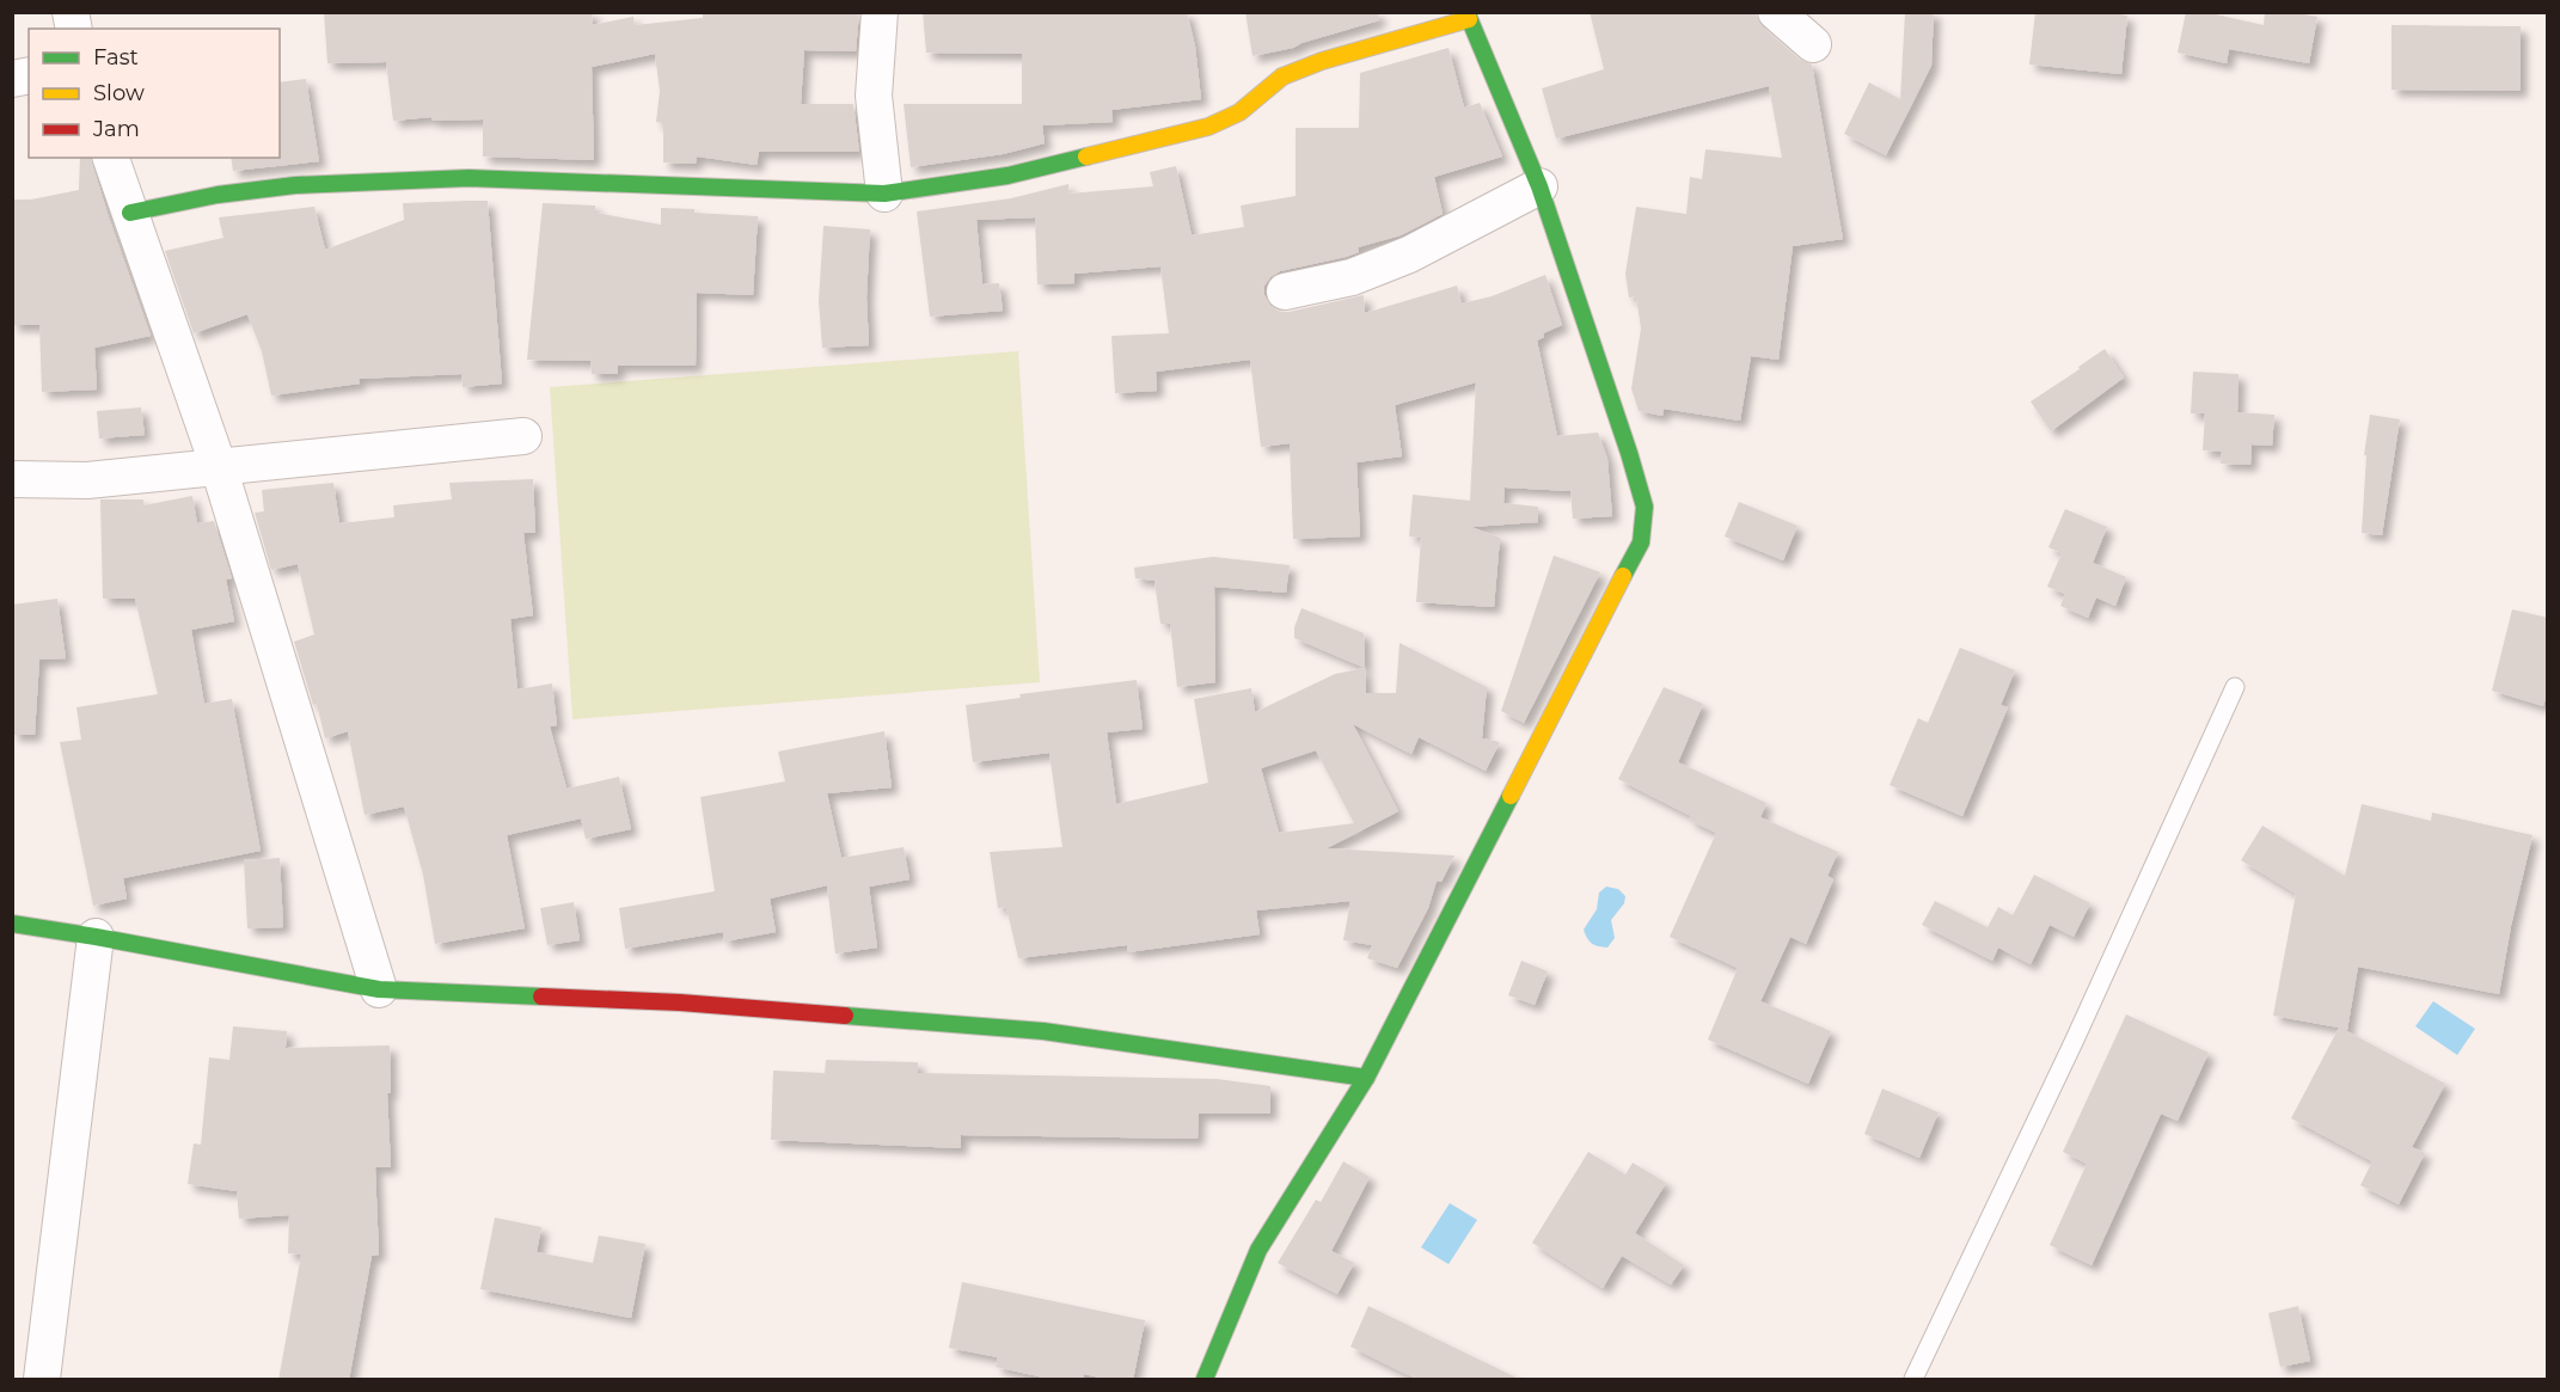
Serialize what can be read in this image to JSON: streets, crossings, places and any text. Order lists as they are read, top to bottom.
{
  "legend": ["Fast", "Slow", "Jam"]
}
